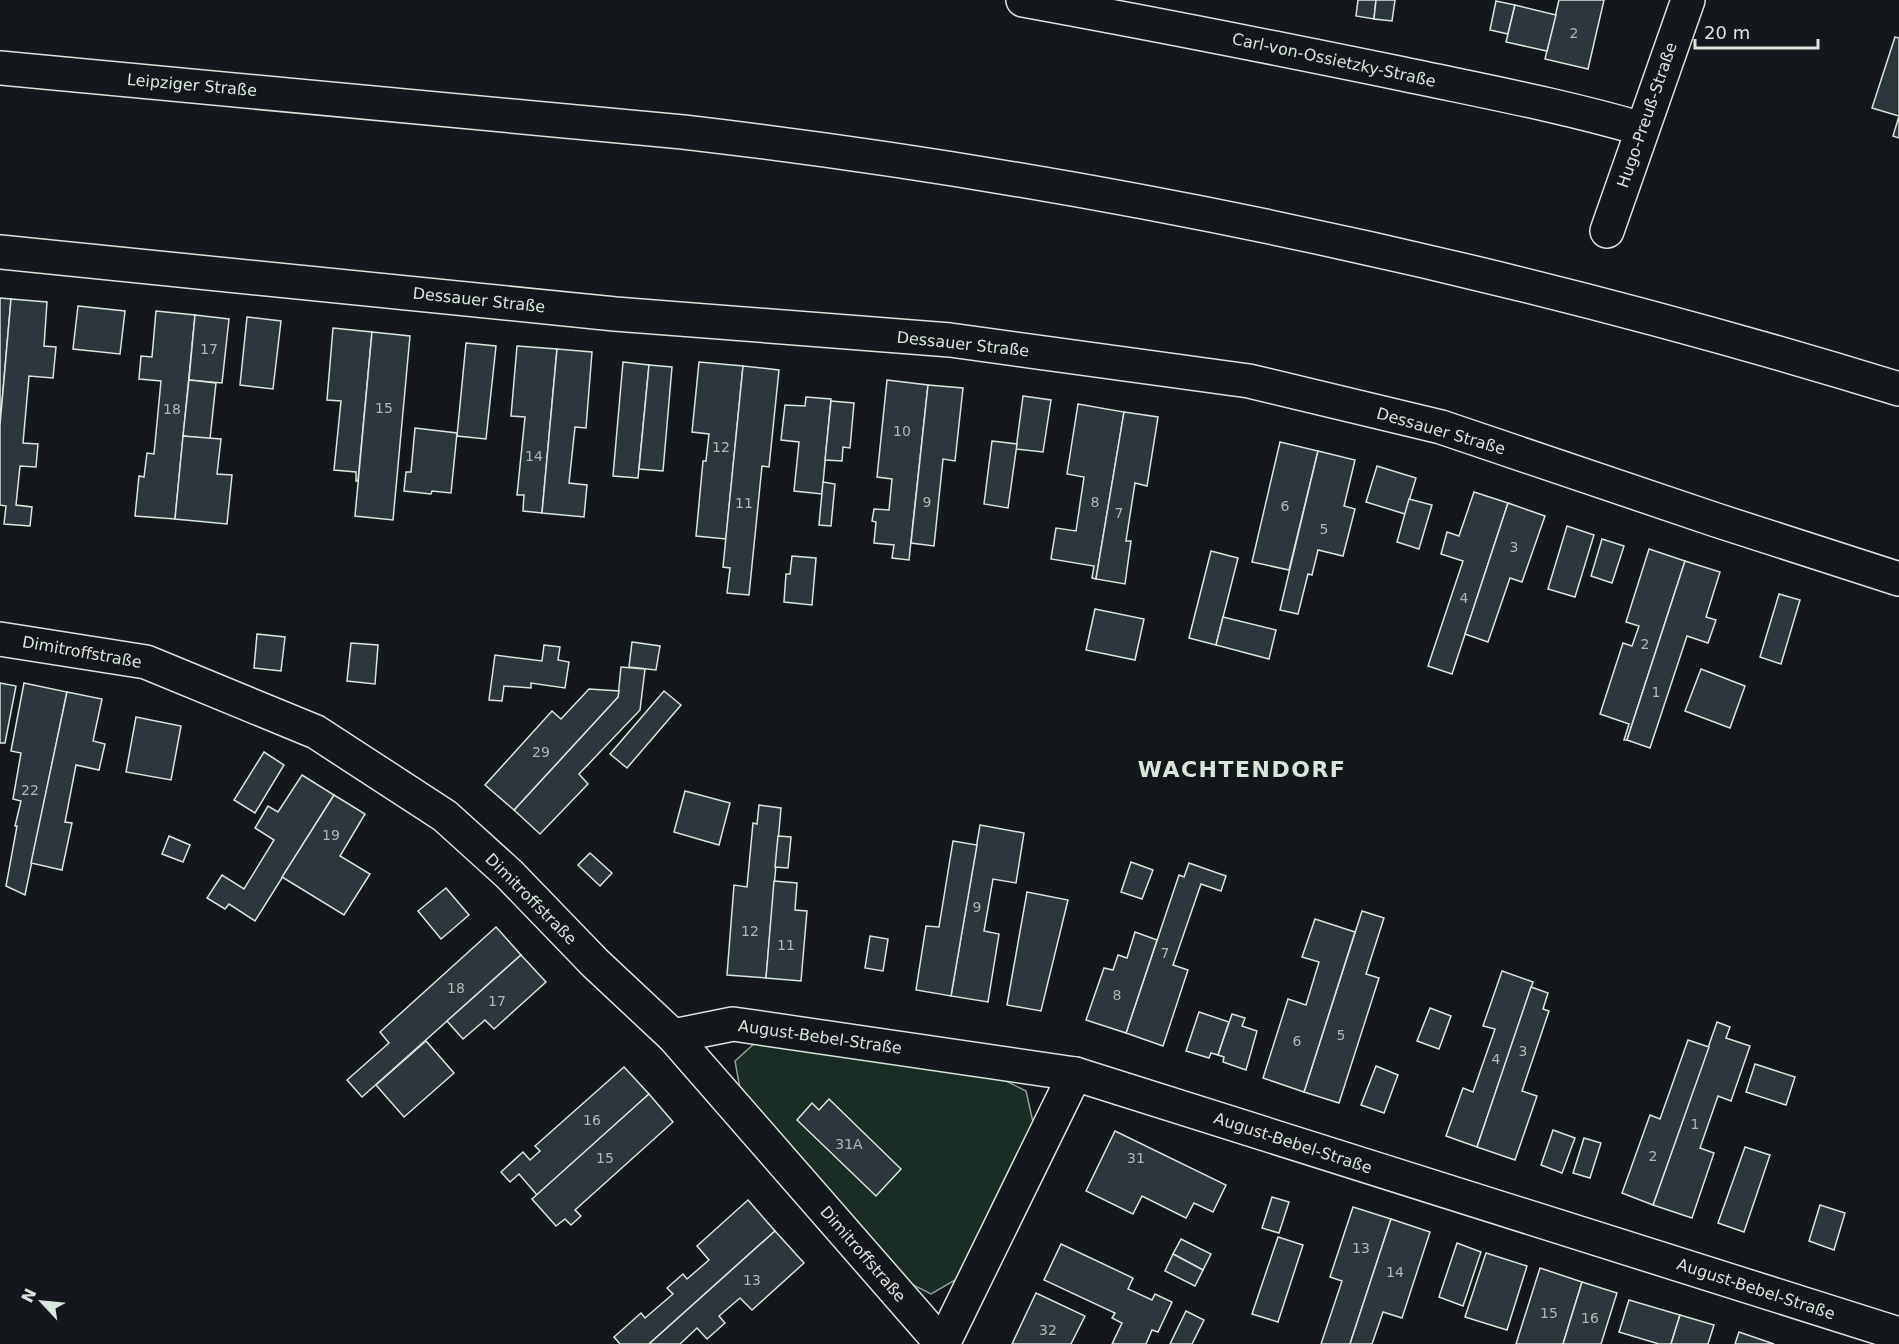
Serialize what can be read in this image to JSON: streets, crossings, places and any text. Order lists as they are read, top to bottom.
{
  "streets": {
    "street": [
      "Carl-von-Ossietzky-Straße",
      "Leipziger Straße",
      "Hugo-Preuß-Straße",
      "Dessauer Straße",
      "Dimitroffstraße",
      "August-Bebel-Straße"
    ]
  },
  "crossings": [
    ["Carl-von-Ossietzky-Straße", "Hugo-Preuß-Straße"],
    ["Dimitroffstraße", "August-Bebel-Straße"]
  ],
  "districts": ["WACHTENDORF"],
  "house_numbers": [
    "2",
    "17",
    "15",
    "18",
    "10",
    "12",
    "14",
    "9",
    "8",
    "11",
    "6",
    "7",
    "5",
    "3",
    "4",
    "2",
    "1",
    "29",
    "22",
    "19",
    "9",
    "12",
    "11",
    "7",
    "18",
    "8",
    "17",
    "5",
    "6",
    "3",
    "4",
    "16",
    "1",
    "31A",
    "2",
    "15",
    "31",
    "13",
    "14",
    "13",
    "15",
    "16",
    "32"
  ],
  "scale_bar": "20 m",
  "north": "top left"
}
